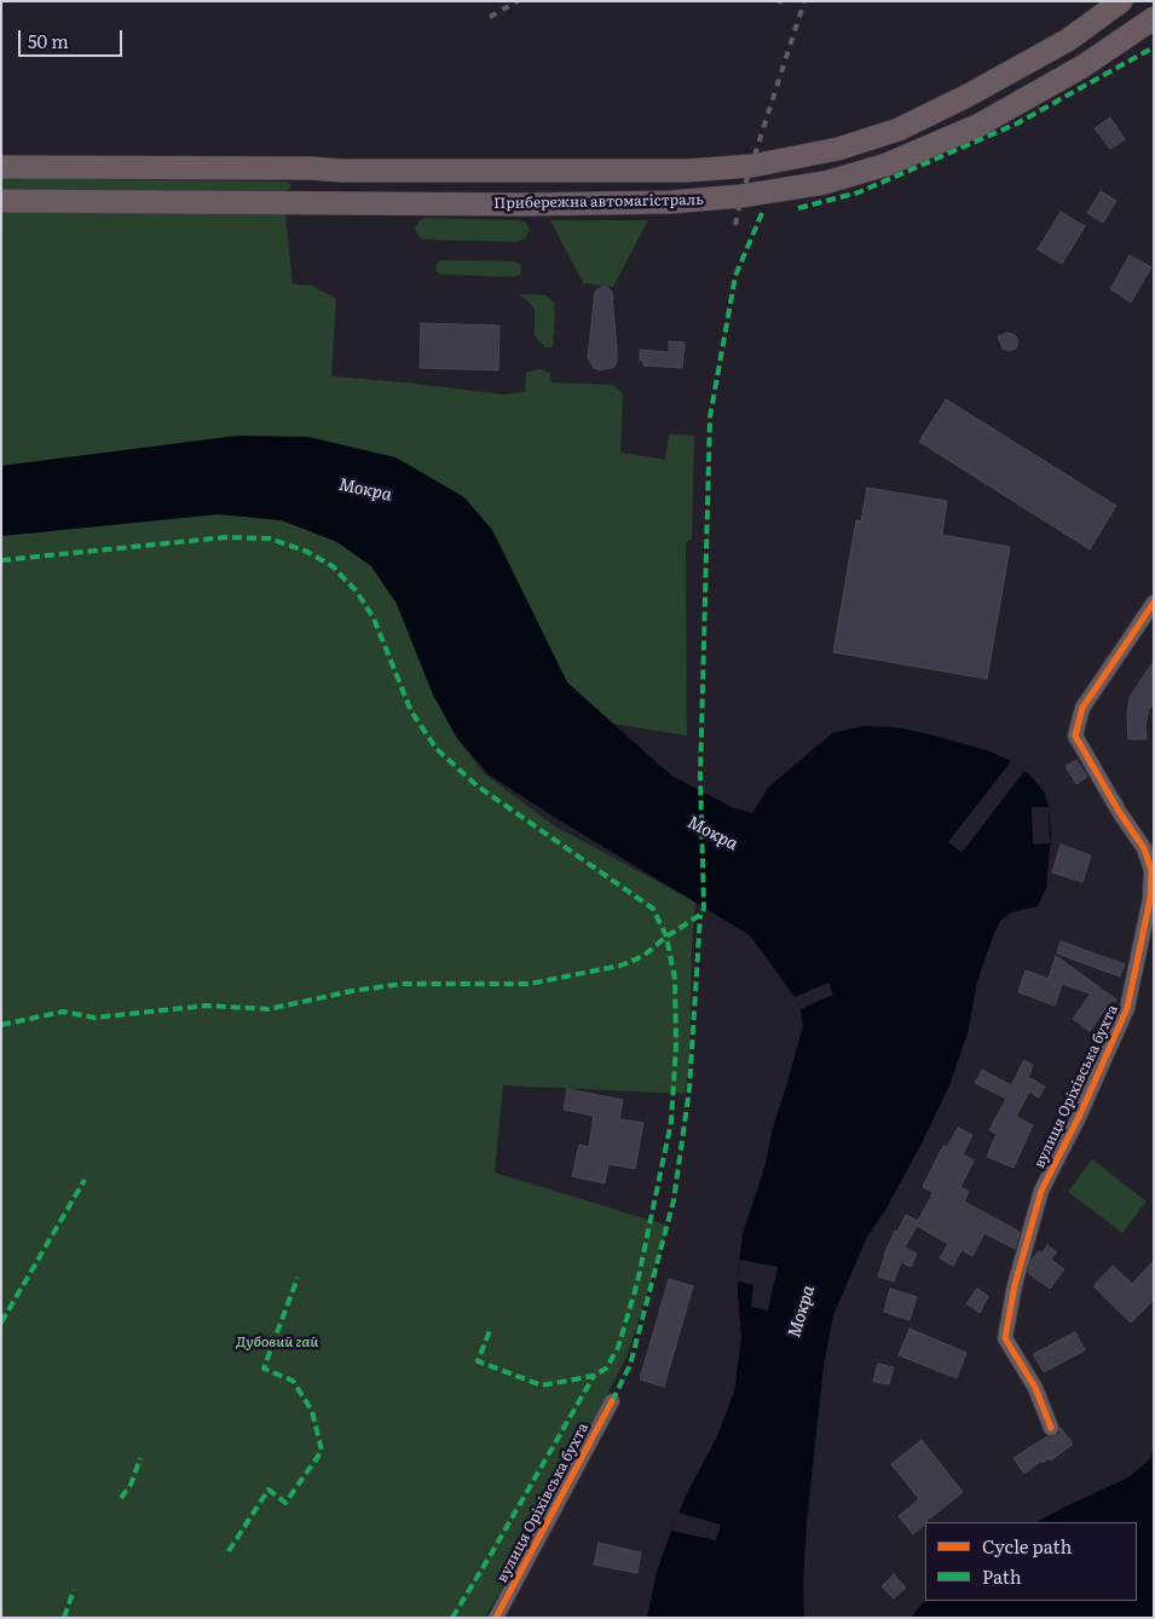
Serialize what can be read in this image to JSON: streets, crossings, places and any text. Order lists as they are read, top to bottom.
{
  "streets": {
    "main road": ["Прибережна автомагістраль"],
    "street": ["вулиця Оріхівська бухта"]
  },
  "water": ["Мокра"],
  "parks": ["Дубовий гай"],
  "legend": ["Cycle path", "Path"],
  "scale_bar": "50 m"
}
